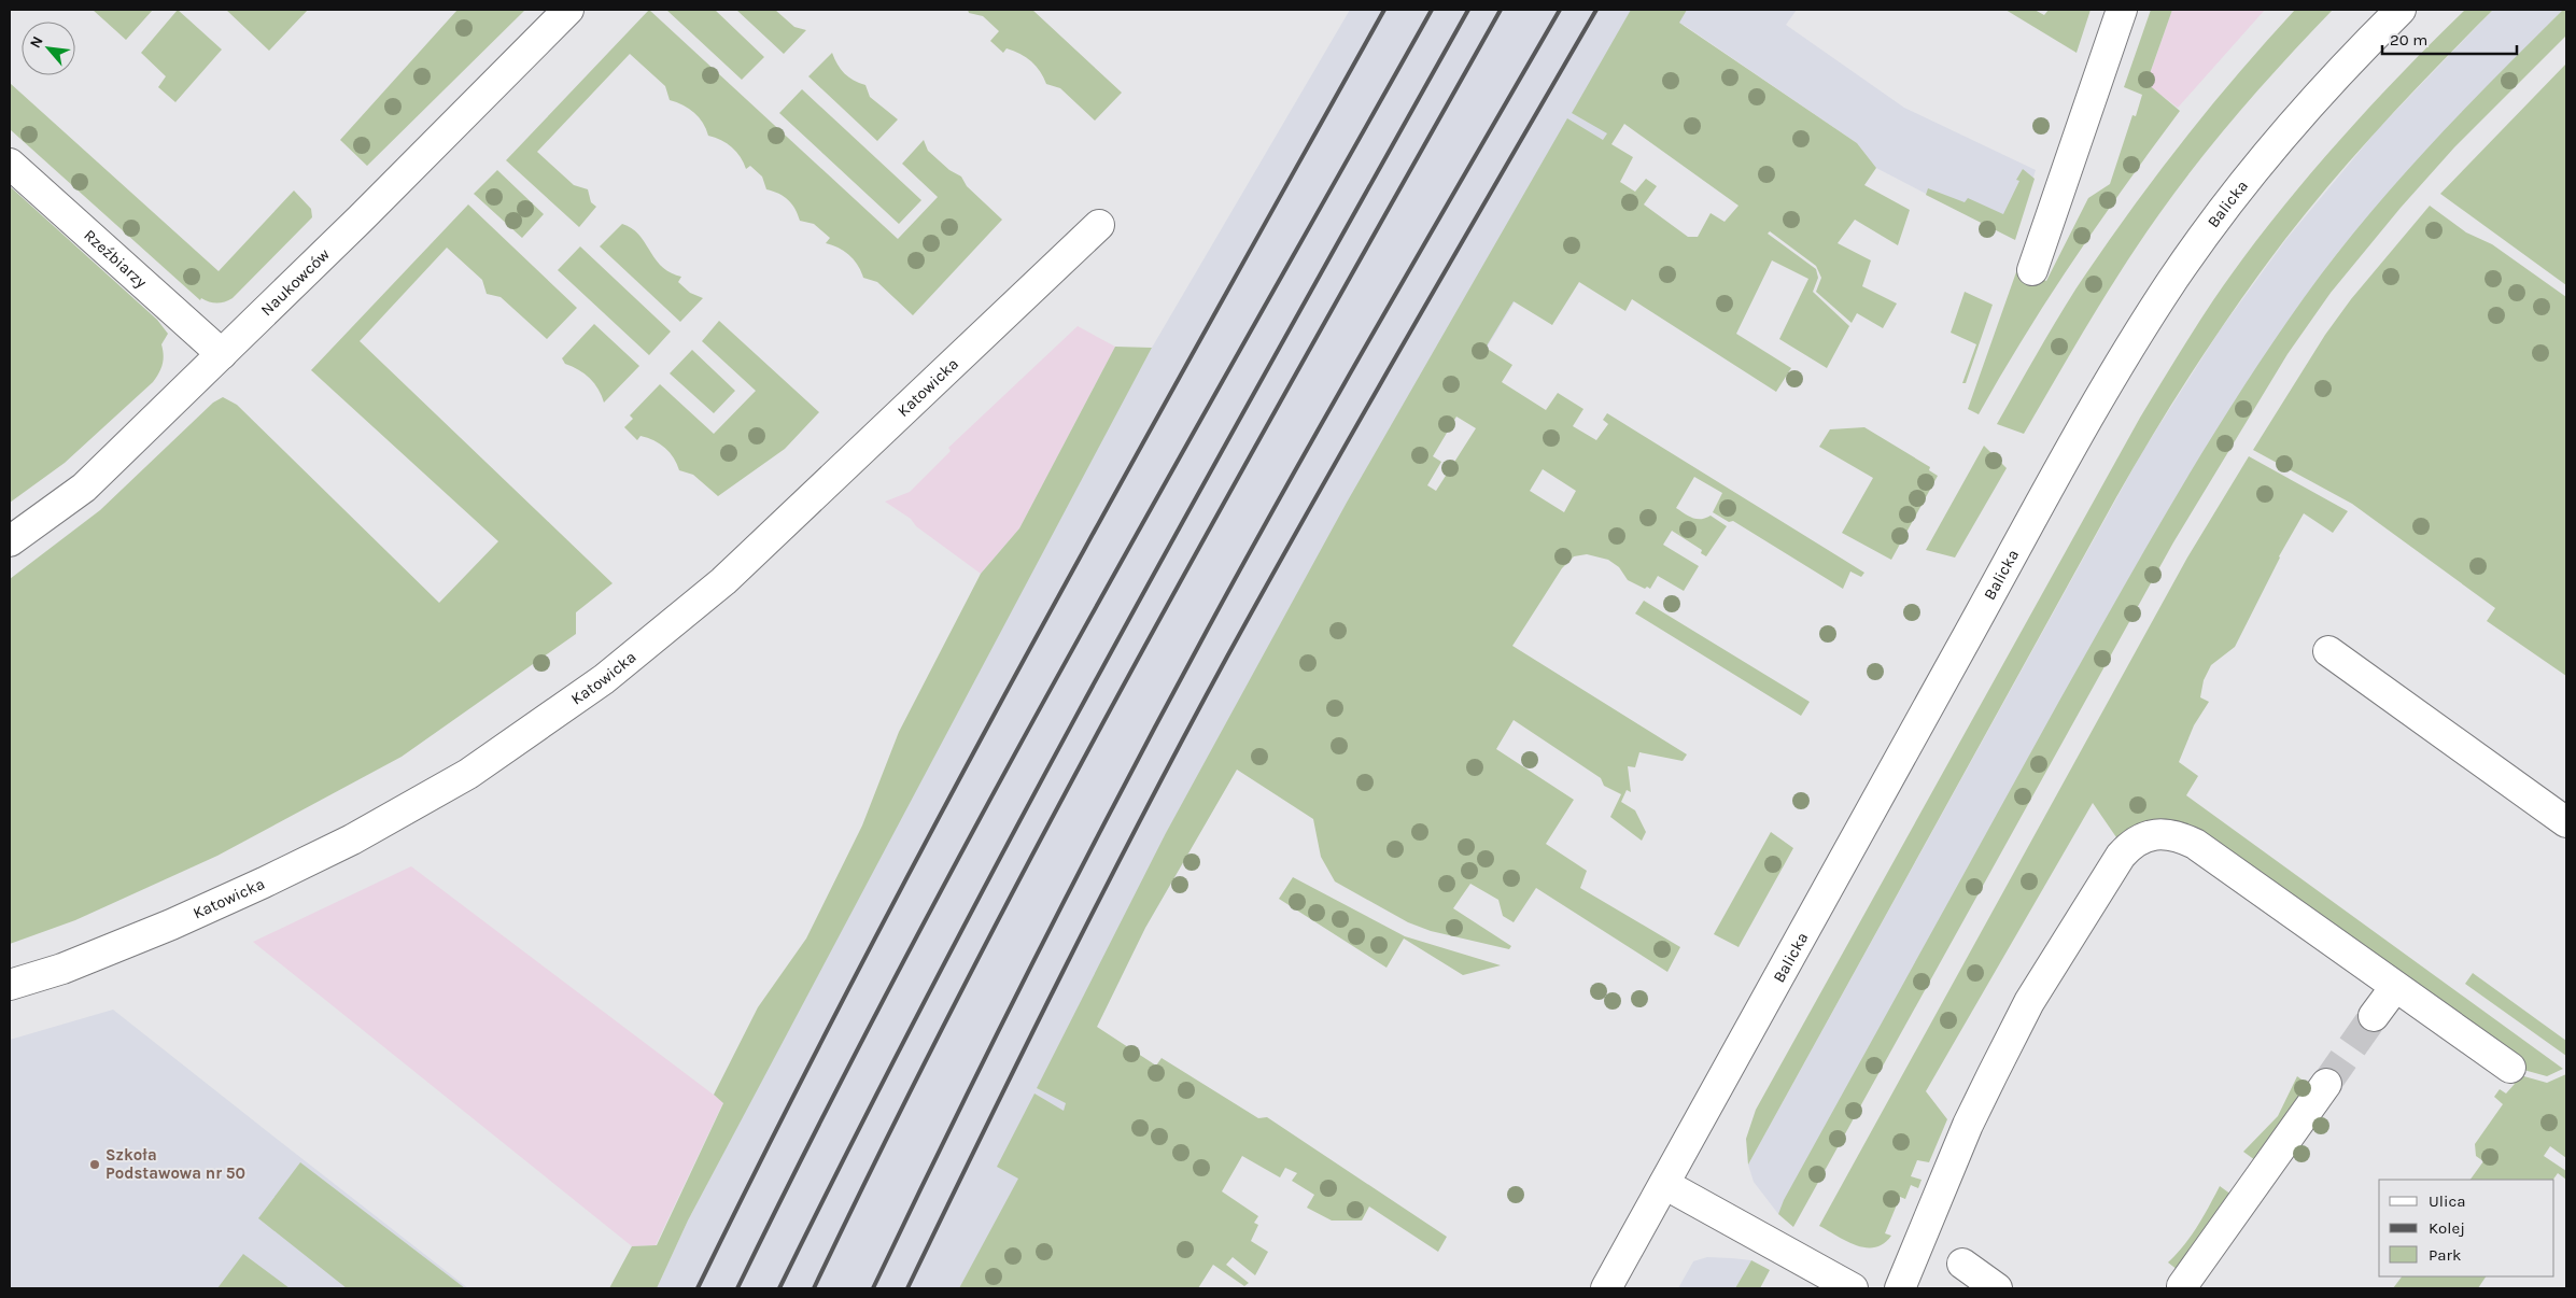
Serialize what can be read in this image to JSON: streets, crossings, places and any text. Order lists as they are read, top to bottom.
{
  "streets": {
    "street": [
      "Balicka",
      "Rzeźbiarzy",
      "Naukowców",
      "Katowicka"
    ]
  },
  "crossings": [
    ["Rzeźbiarzy", "Naukowców"]
  ],
  "places": ["Szkoła Podstawowa nr 50"],
  "legend": ["Ulica", "Kolej", "Park"],
  "scale_bar": "20 m",
  "north": "top left"
}
